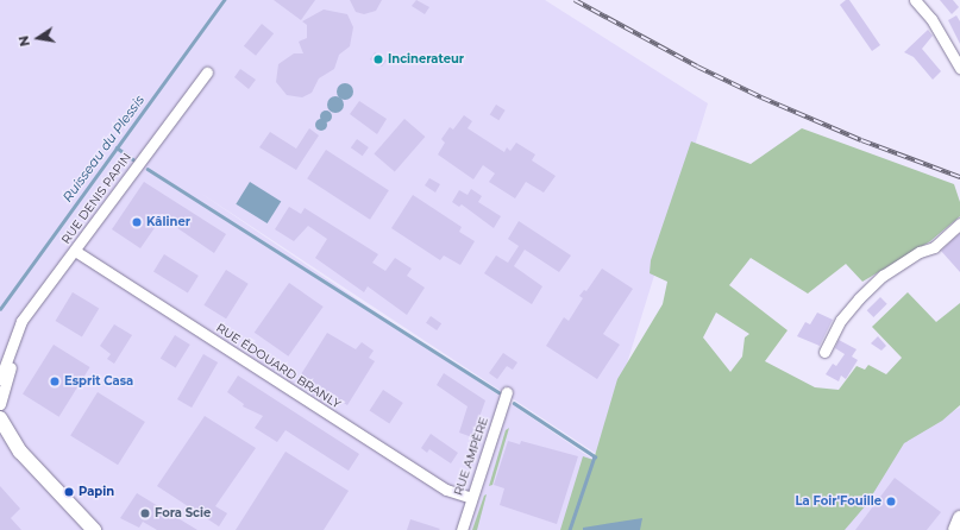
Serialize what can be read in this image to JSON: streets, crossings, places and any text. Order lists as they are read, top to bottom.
{
  "streets": {
    "street": ["RUE DENIS PAPIN", "RUE ÉDOUARD BRANLY", "RUE AMPÈRE"]
  },
  "crossings": [
    ["RUE DENIS PAPIN", "RUE ÉDOUARD BRANLY"],
    ["RUE ÉDOUARD BRANLY", "RUE AMPÈRE"]
  ],
  "water": ["Ruisseau du Plessis"],
  "places": [
    "Incinerateur",
    "Kâliner",
    "Esprit Casa",
    "Papin",
    "La Foir'Fouille",
    "Fora Scie"
  ],
  "north": "left"
}
